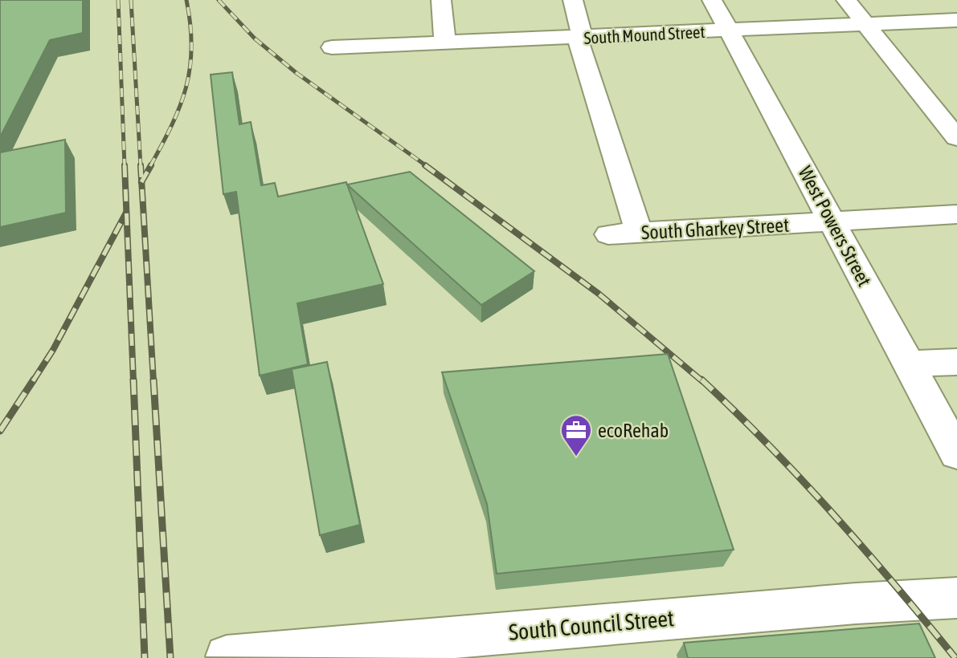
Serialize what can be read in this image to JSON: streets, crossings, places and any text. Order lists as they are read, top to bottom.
{
  "streets": {
    "street": [
      "South Mound Street",
      "West Powers Street",
      "South Gharkey Street",
      "South Council Street"
    ]
  },
  "crossings": [
    ["South Mound Street", "West Powers Street"],
    ["West Powers Street", "South Gharkey Street"]
  ],
  "places": {
    "office": ["ecoRehab"]
  }
}
